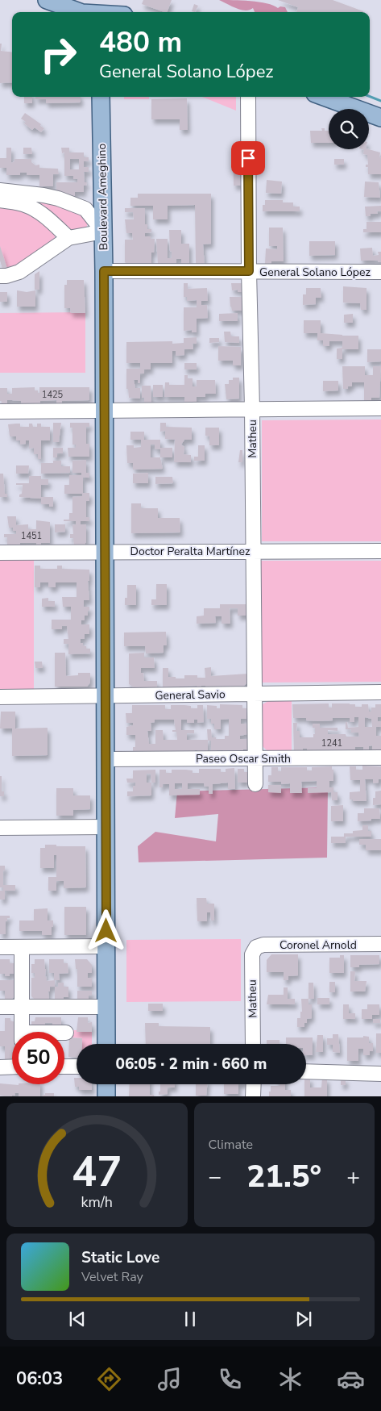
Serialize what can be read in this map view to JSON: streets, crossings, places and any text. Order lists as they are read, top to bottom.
{
  "streets": {
    "main road": ["Boulevard Ameghino"],
    "street": [
      "General Solano López",
      "Matheu",
      "Doctor Peralta Martínez",
      "General Savio",
      "Paseo Oscar Smith",
      "Coronel Arnold"
    ]
  },
  "crossings": [
    ["Boulevard Ameghino", "General Solano López"],
    ["Boulevard Ameghino", "Doctor Peralta Martínez"],
    ["Boulevard Ameghino", "General Savio"],
    ["Boulevard Ameghino", "Paseo Oscar Smith"],
    ["General Solano López", "Matheu"],
    ["Matheu", "Doctor Peralta Martínez"],
    ["Matheu", "General Savio"],
    ["Matheu", "Paseo Oscar Smith"],
    ["Matheu", "Coronel Arnold"]
  ],
  "house_numbers": ["1425", "1451", "1241"],
  "page": {
    "turn": ["480 m", "General Solano López"],
    "limit": "50",
    "trip": "06:05 · 2 min · 660 m",
    "tile": "Climate",
    "heat": ["−", "21.5°", "+"],
    "song": ["Static Love", "Velvet Ray"],
    "tabs": "06:03",
    "gauge": ["47", "km/h"]
  }
}
